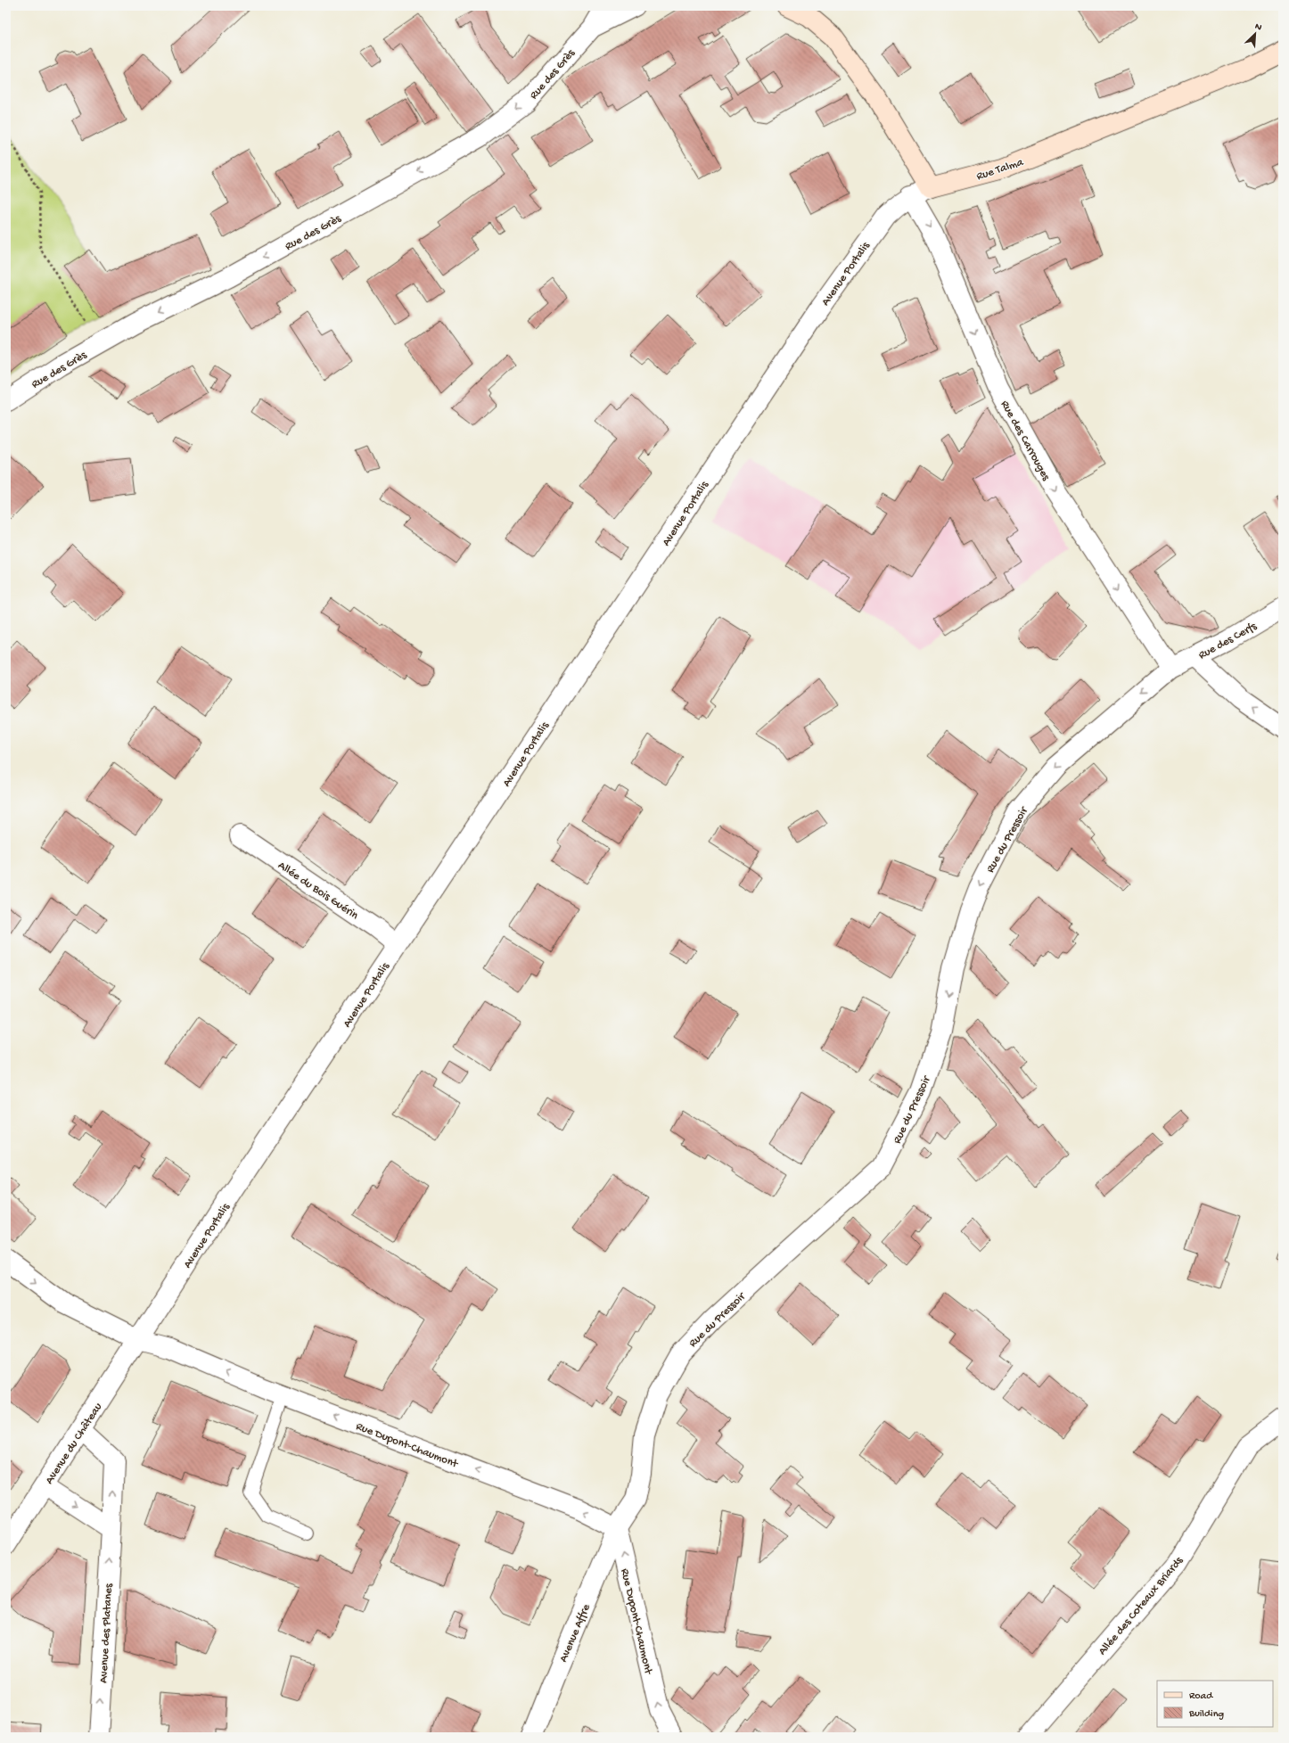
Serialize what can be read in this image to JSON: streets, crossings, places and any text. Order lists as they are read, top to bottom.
{
  "streets": {
    "main road": ["Rue Talma"],
    "street": [
      "Rue des Grès",
      "Avenue Portalis",
      "Rue des Carrouges",
      "Rue des Cerfs",
      "Rue du Pressoir",
      "Allée du Bois Guérin",
      "Avenue du Château",
      "Rue Dupont-Chaumont",
      "Allée des Coteaux Briards",
      "Avenue Affre",
      "Avenue des Platanes"
    ]
  },
  "crossings": [
    ["Rue Talma", "Avenue Portalis"],
    ["Avenue Portalis", "Rue des Carrouges"],
    ["Avenue Portalis", "Allée du Bois Guérin"],
    ["Avenue Portalis", "Avenue du Château"],
    ["Avenue Portalis", "Rue Dupont-Chaumont"],
    ["Rue des Carrouges", "Rue des Cerfs"],
    ["Rue des Carrouges", "Rue du Pressoir"],
    ["Rue des Cerfs", "Rue du Pressoir"],
    ["Rue du Pressoir", "Rue Dupont-Chaumont"],
    ["Rue du Pressoir", "Avenue Affre"],
    ["Avenue du Château", "Rue Dupont-Chaumont"],
    ["Avenue du Château", "Avenue des Platanes"],
    ["Rue Dupont-Chaumont", "Avenue Affre"]
  ],
  "one_way": [
    "Rue des Grès",
    "Rue des Carrouges",
    "Rue du Pressoir",
    "Avenue des Platanes"
  ],
  "legend": ["Road", "Building"],
  "north": "top right"
}
